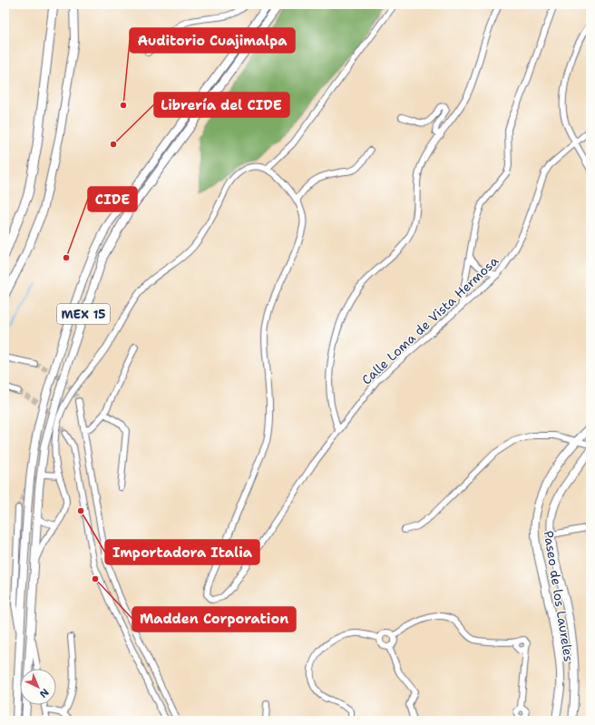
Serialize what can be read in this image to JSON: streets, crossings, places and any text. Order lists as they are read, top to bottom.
{
  "streets": {
    "main road": ["MEX 15", "Paseo de los Laureles"],
    "street": ["Calle Loma de Vista Hermosa"]
  },
  "places": [
    "Auditorio Cuajimalpa",
    "Librería del CIDE",
    "CIDE",
    "Importadora Italia",
    "Madden Corporation"
  ],
  "north": "bottom right"
}
